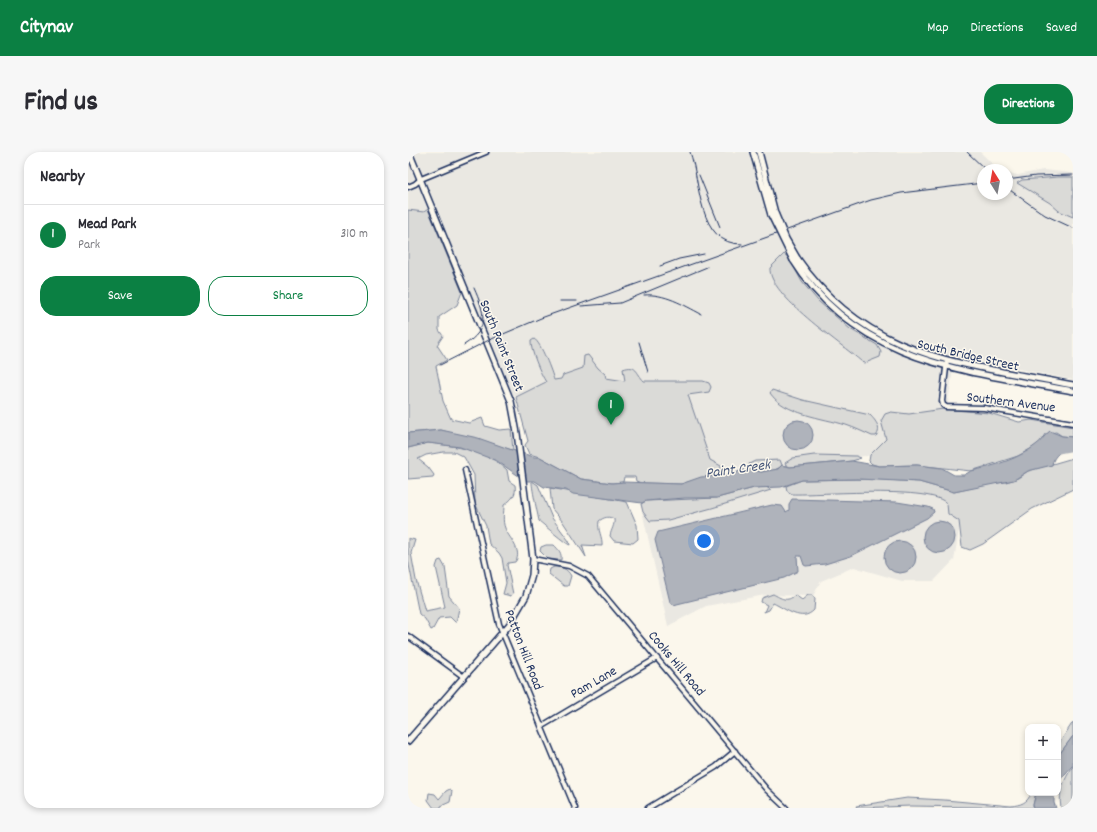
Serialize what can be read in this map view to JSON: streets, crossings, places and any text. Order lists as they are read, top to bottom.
{
  "streets": {
    "main road": ["South Paint Street", "South Bridge Street"],
    "street": [
      "Southern Avenue",
      "Patton Hill Road",
      "Cooks Hill Road",
      "Pam Lane"
    ]
  },
  "crossings": [
    ["South Paint Street", "Patton Hill Road"],
    ["South Paint Street", "Cooks Hill Road"],
    ["South Bridge Street", "Southern Avenue"],
    ["Patton Hill Road", "Pam Lane"],
    ["Cooks Hill Road", "Pam Lane"]
  ],
  "water": ["Paint Creek"],
  "north": "top",
  "page": {
    "header": "Citynav",
    "nav": ["Map", "Directions", "Saved"],
    "title": "Find us",
    "buttons": [
      "Directions",
      ["Save", "Share"]
    ],
    "heading": "Nearby",
    "list": [
      {
        "mark": "1",
        "name": "Mead Park",
        "note": "Park",
        "value": "310 m"
      }
    ],
    "pins": "1",
    "map_buttons": ["+", "−"]
  }
}
